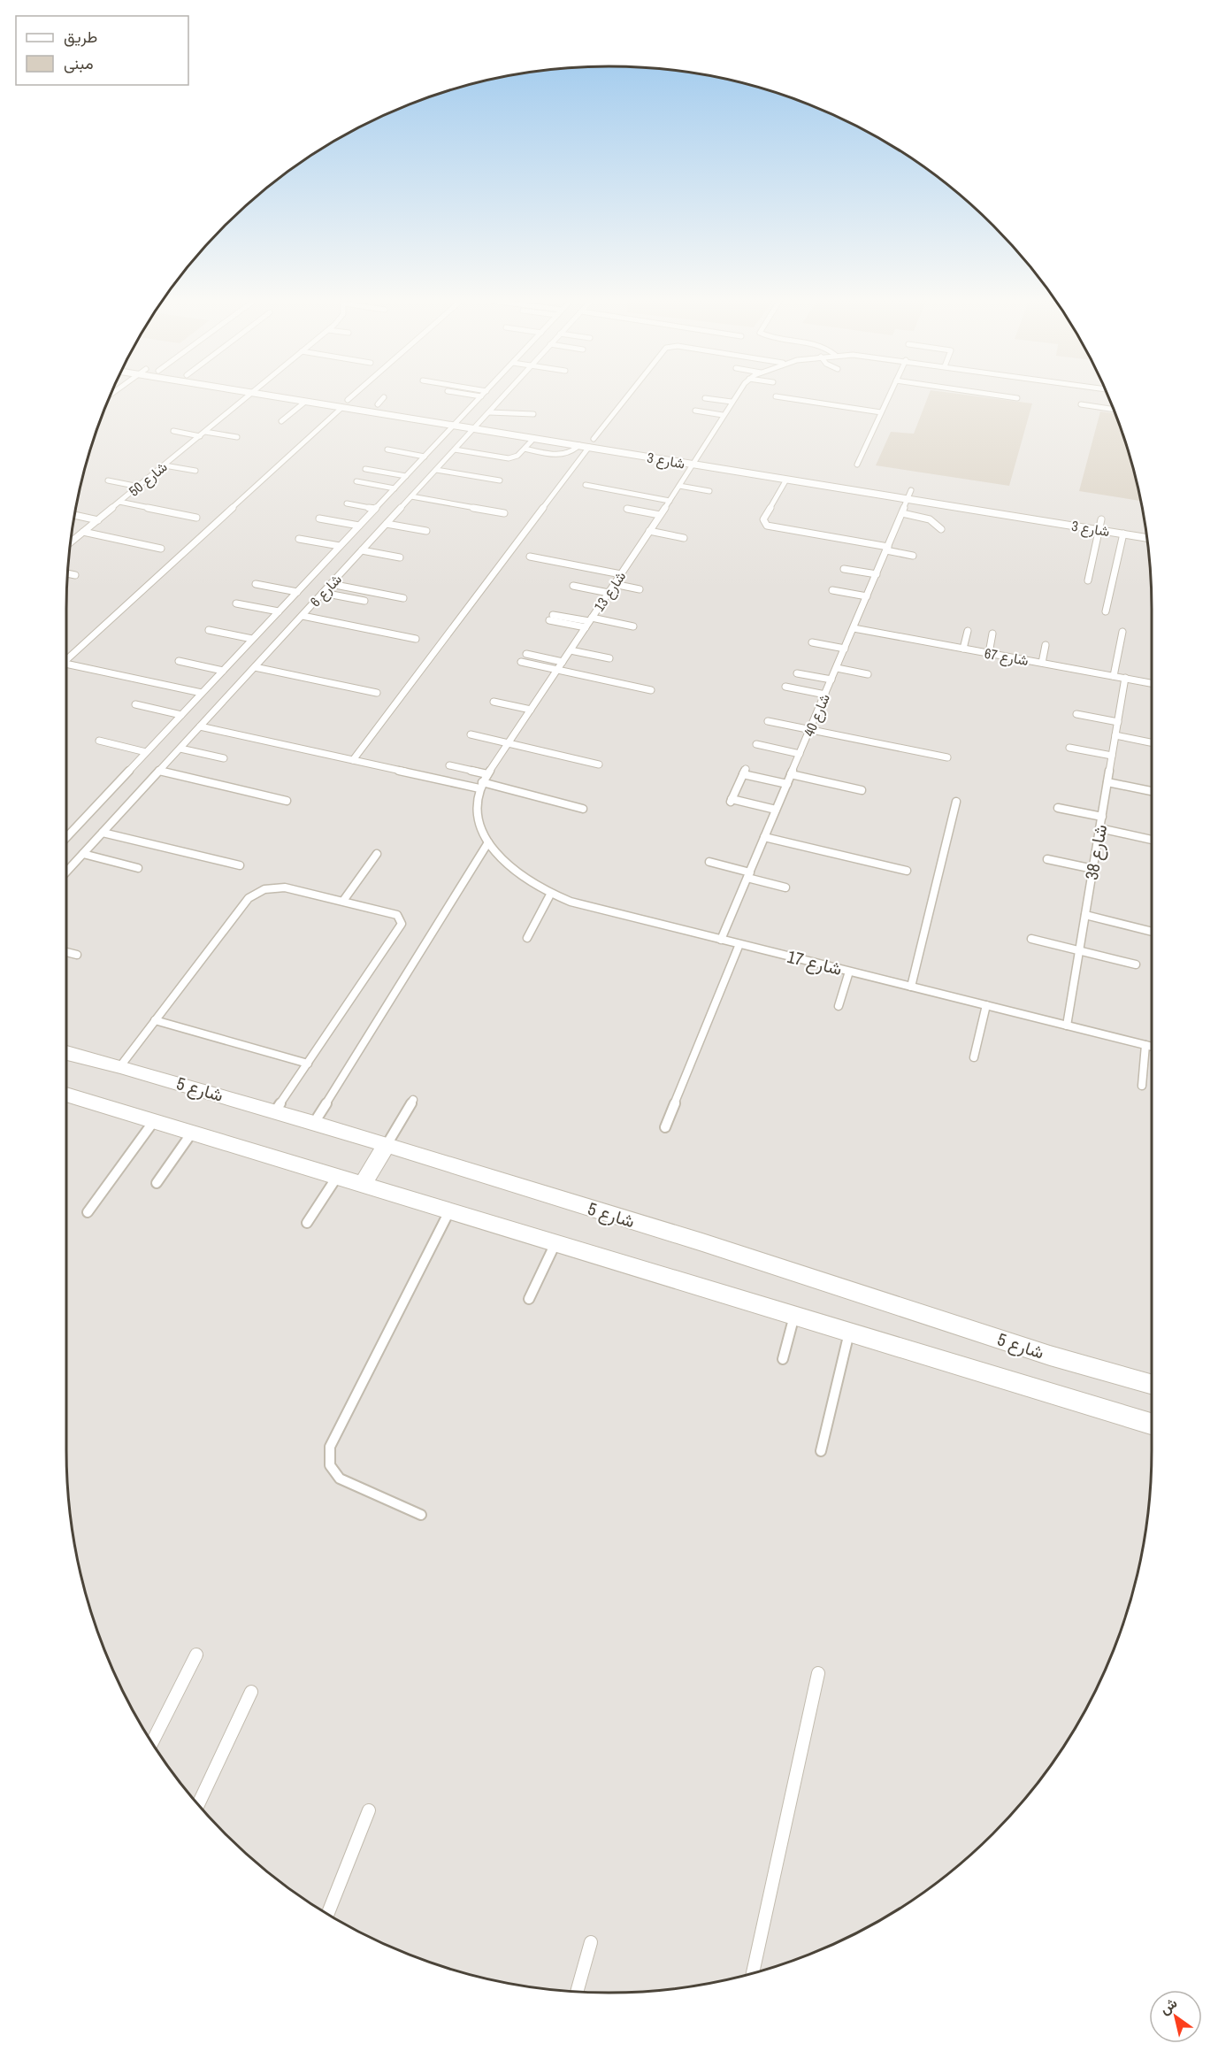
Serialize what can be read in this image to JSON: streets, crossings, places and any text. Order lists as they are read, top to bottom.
{
  "streets": {
    "street": ["شارع 3", "شارع 5"],
    "lane": [
      "شارع 50",
      "شارع 6",
      "شارع 13",
      "شارع 67",
      "شارع 40",
      "شارع 38",
      "شارع 17"
    ]
  },
  "crossings": [
    ["شارع 3", "شارع 6"],
    ["شارع 3", "شارع 13"],
    ["شارع 3", "شارع 40"],
    ["شارع 67", "شارع 40"],
    ["شارع 67", "شارع 38"],
    ["شارع 40", "شارع 17"],
    ["شارع 38", "شارع 17"]
  ],
  "legend": ["طريق", "مبنى"],
  "north": "top left"
}
